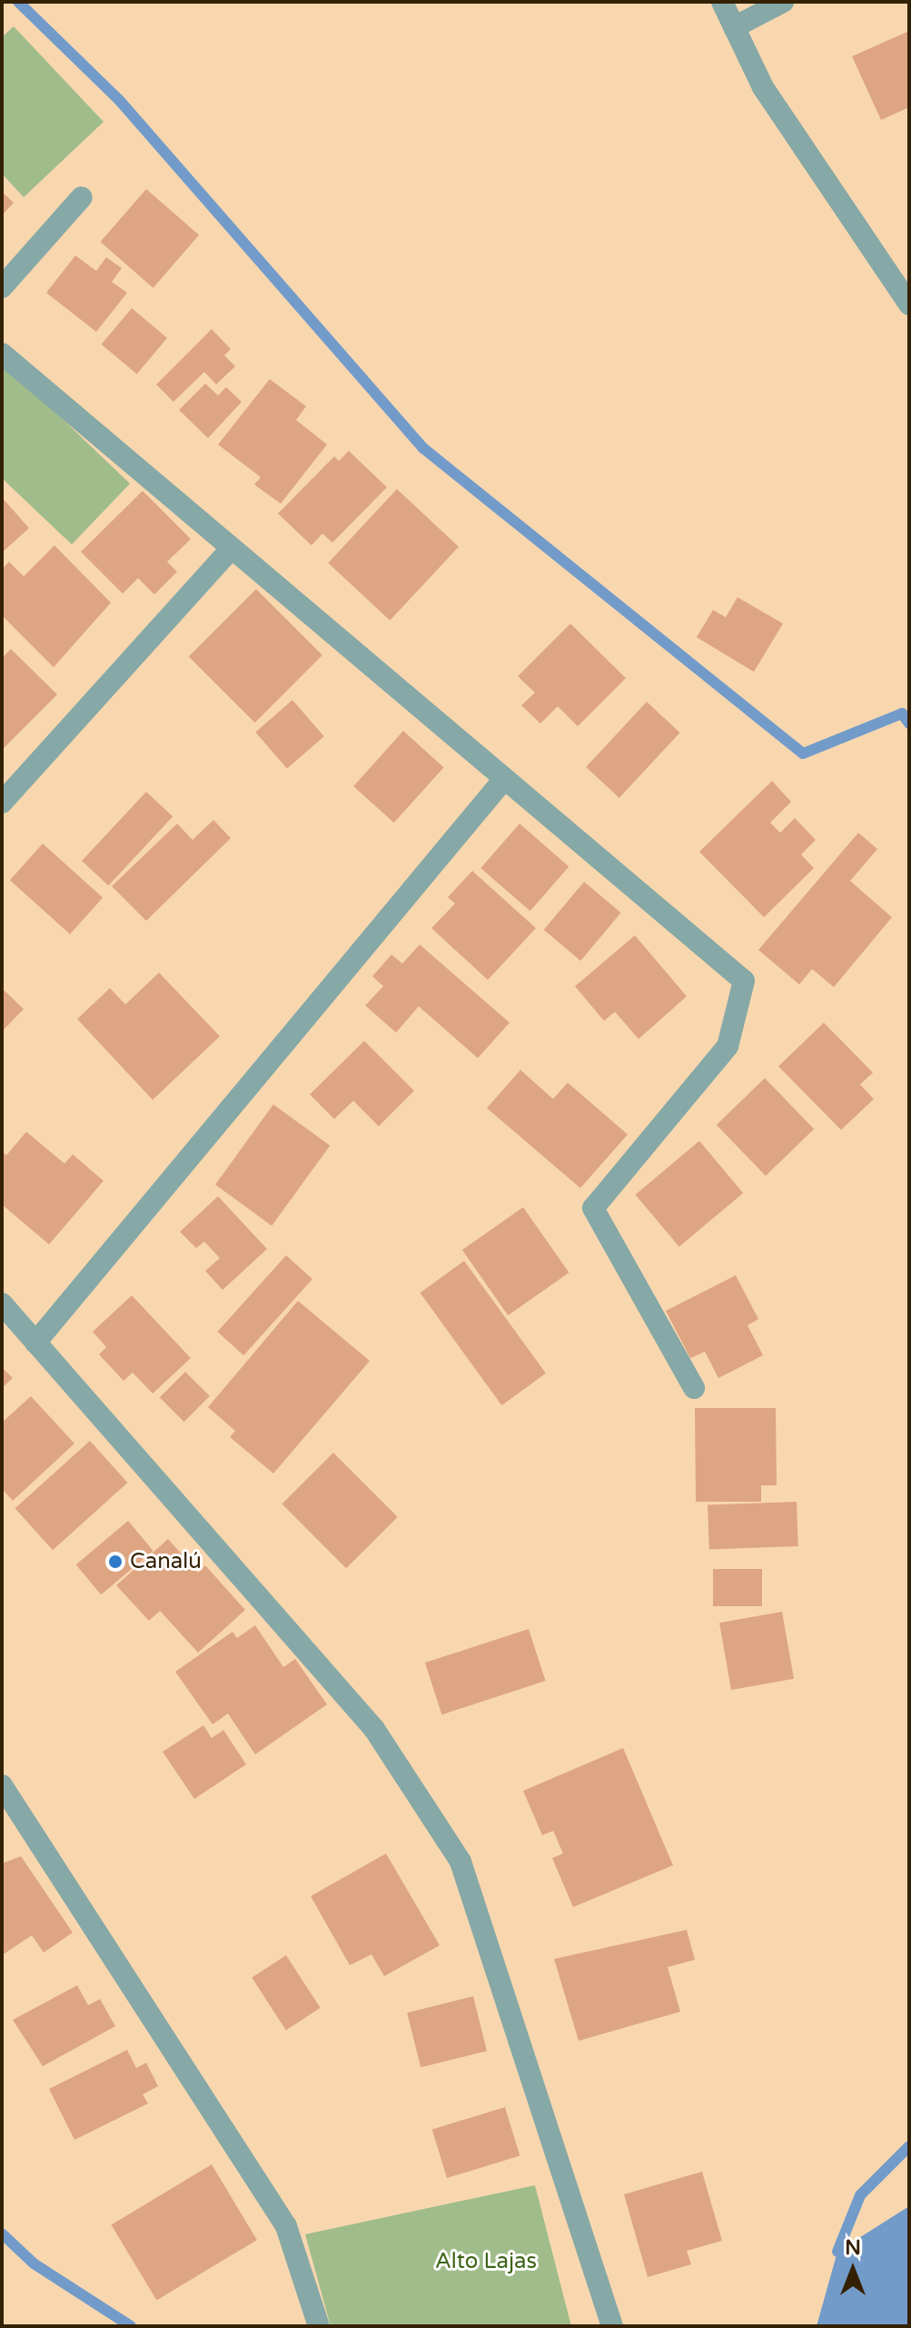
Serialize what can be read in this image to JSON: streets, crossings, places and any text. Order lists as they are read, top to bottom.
{
  "parks": ["Alto Lajas"],
  "places": ["Canalú"],
  "north": "top"
}
